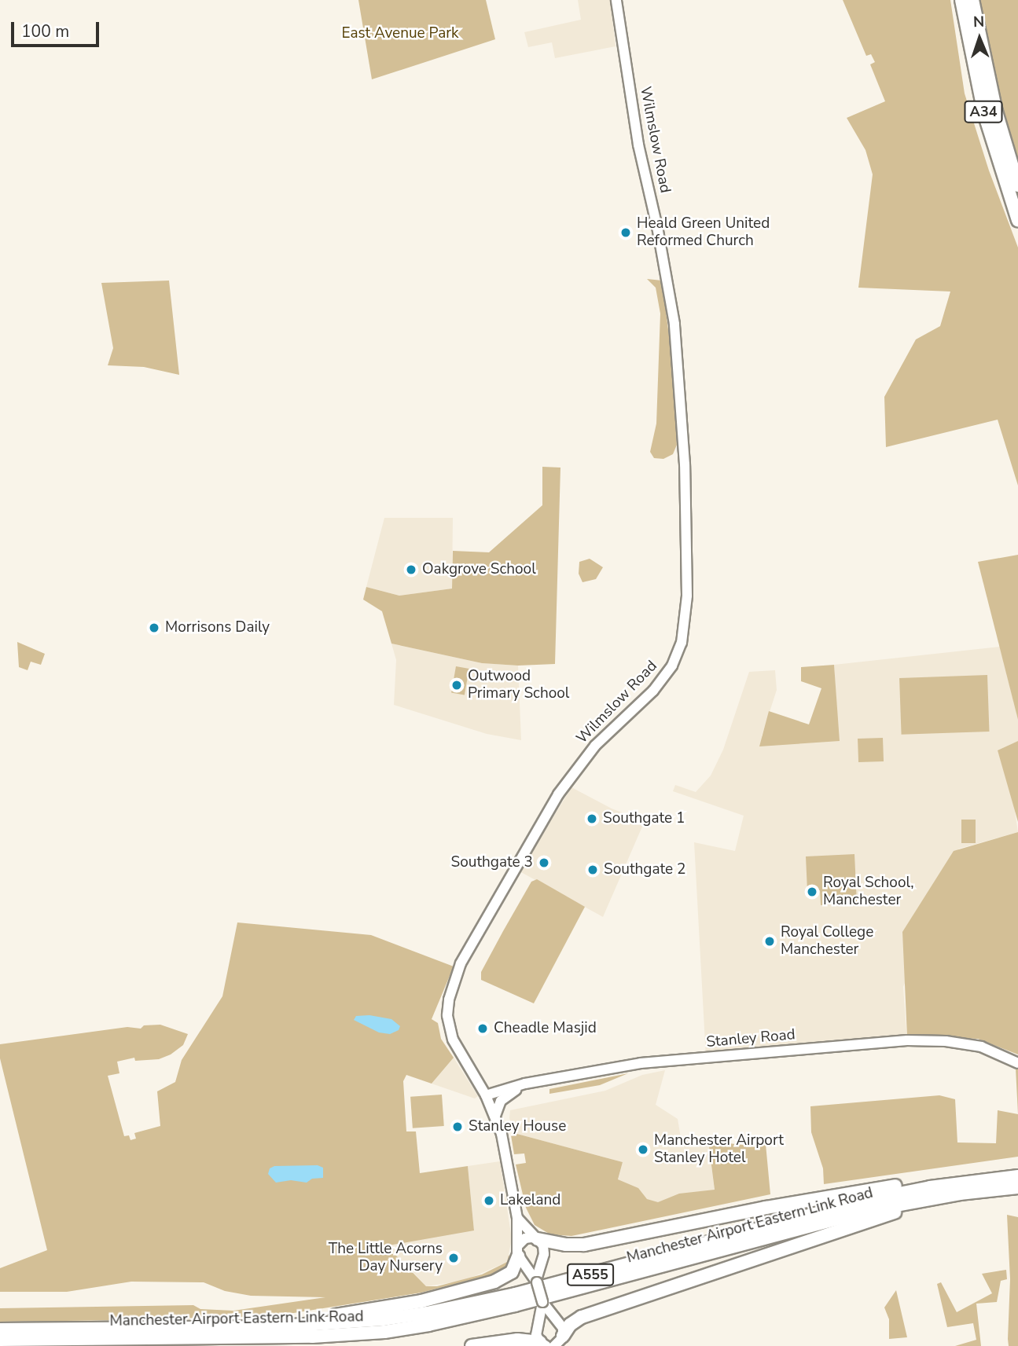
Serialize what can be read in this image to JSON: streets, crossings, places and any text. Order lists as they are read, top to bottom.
{
  "streets": {
    "highway": ["A34", "Manchester Airport Eastern Link Road", "A555"],
    "main road": ["Wilmslow Road", "Stanley Road"]
  },
  "crossings": [
    ["Wilmslow Road", "Stanley Road"],
    ["Wilmslow Road", "A555"],
    ["Manchester Airport Eastern Link Road", "A555"]
  ],
  "parks": ["East Avenue Park"],
  "places": [
    "Heald Green United Reformed Church",
    "Oakgrove School",
    "Morrisons Daily",
    "Outwood Primary School",
    "Southgate 1",
    "Southgate 3",
    "Southgate 2",
    "Royal School, Manchester",
    "Royal College Manchester",
    "Cheadle Masjid",
    "Stanley House",
    "Manchester Airport Stanley Hotel",
    "Lakeland",
    "The Little Acorns Day Nursery"
  ],
  "scale_bar": "100 m",
  "north": "top"
}
